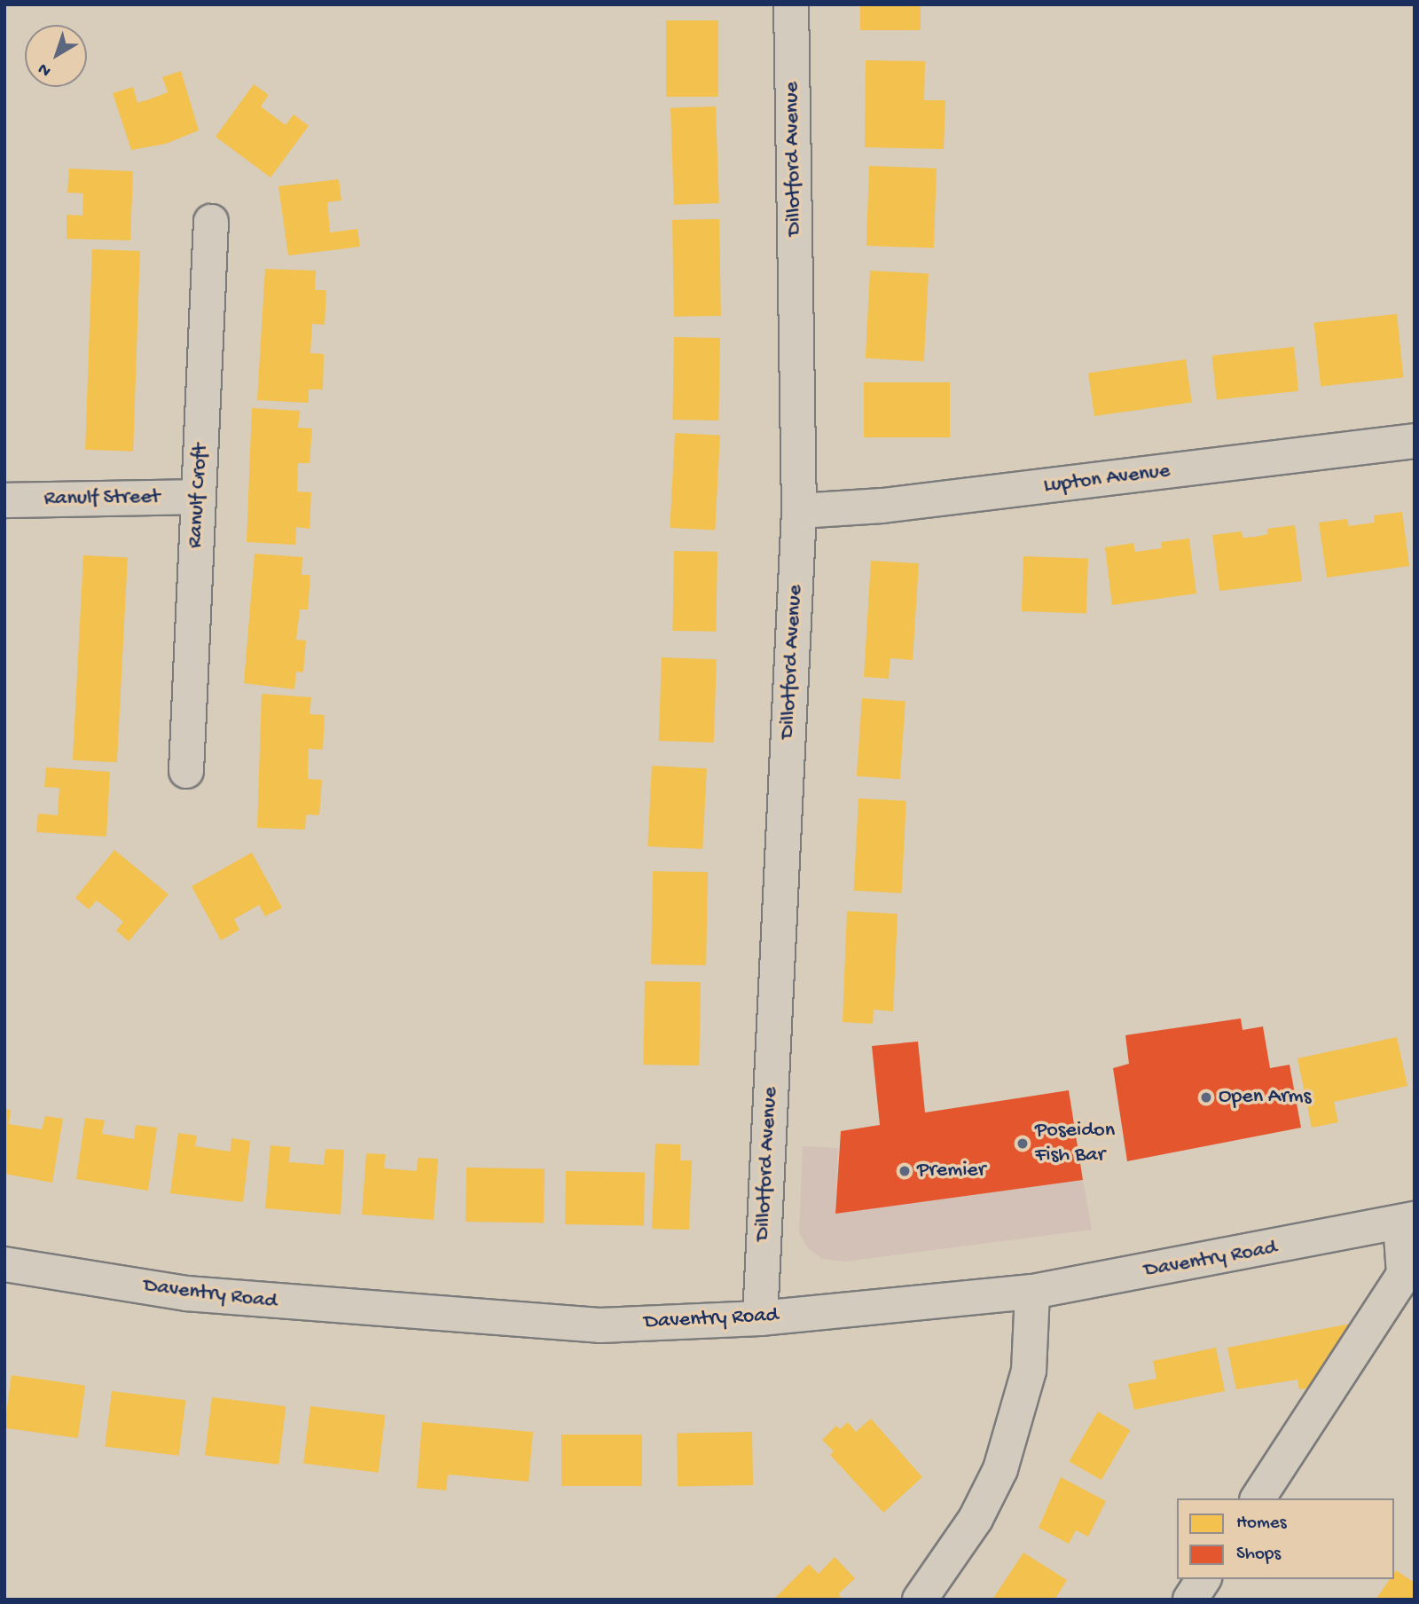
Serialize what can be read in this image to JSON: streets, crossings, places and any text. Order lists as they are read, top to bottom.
{
  "streets": {
    "street": [
      "Dillotford Avenue",
      "Lupton Avenue",
      "Ranulf Croft",
      "Ranulf Street",
      "Daventry Road"
    ]
  },
  "crossings": [
    ["Dillotford Avenue", "Lupton Avenue"],
    ["Dillotford Avenue", "Daventry Road"],
    ["Ranulf Croft", "Ranulf Street"]
  ],
  "places": ["Open Arms", "Poseidon Fish Bar", "Premier"],
  "legend": ["Homes", "Shops"],
  "north": "bottom left"
}
